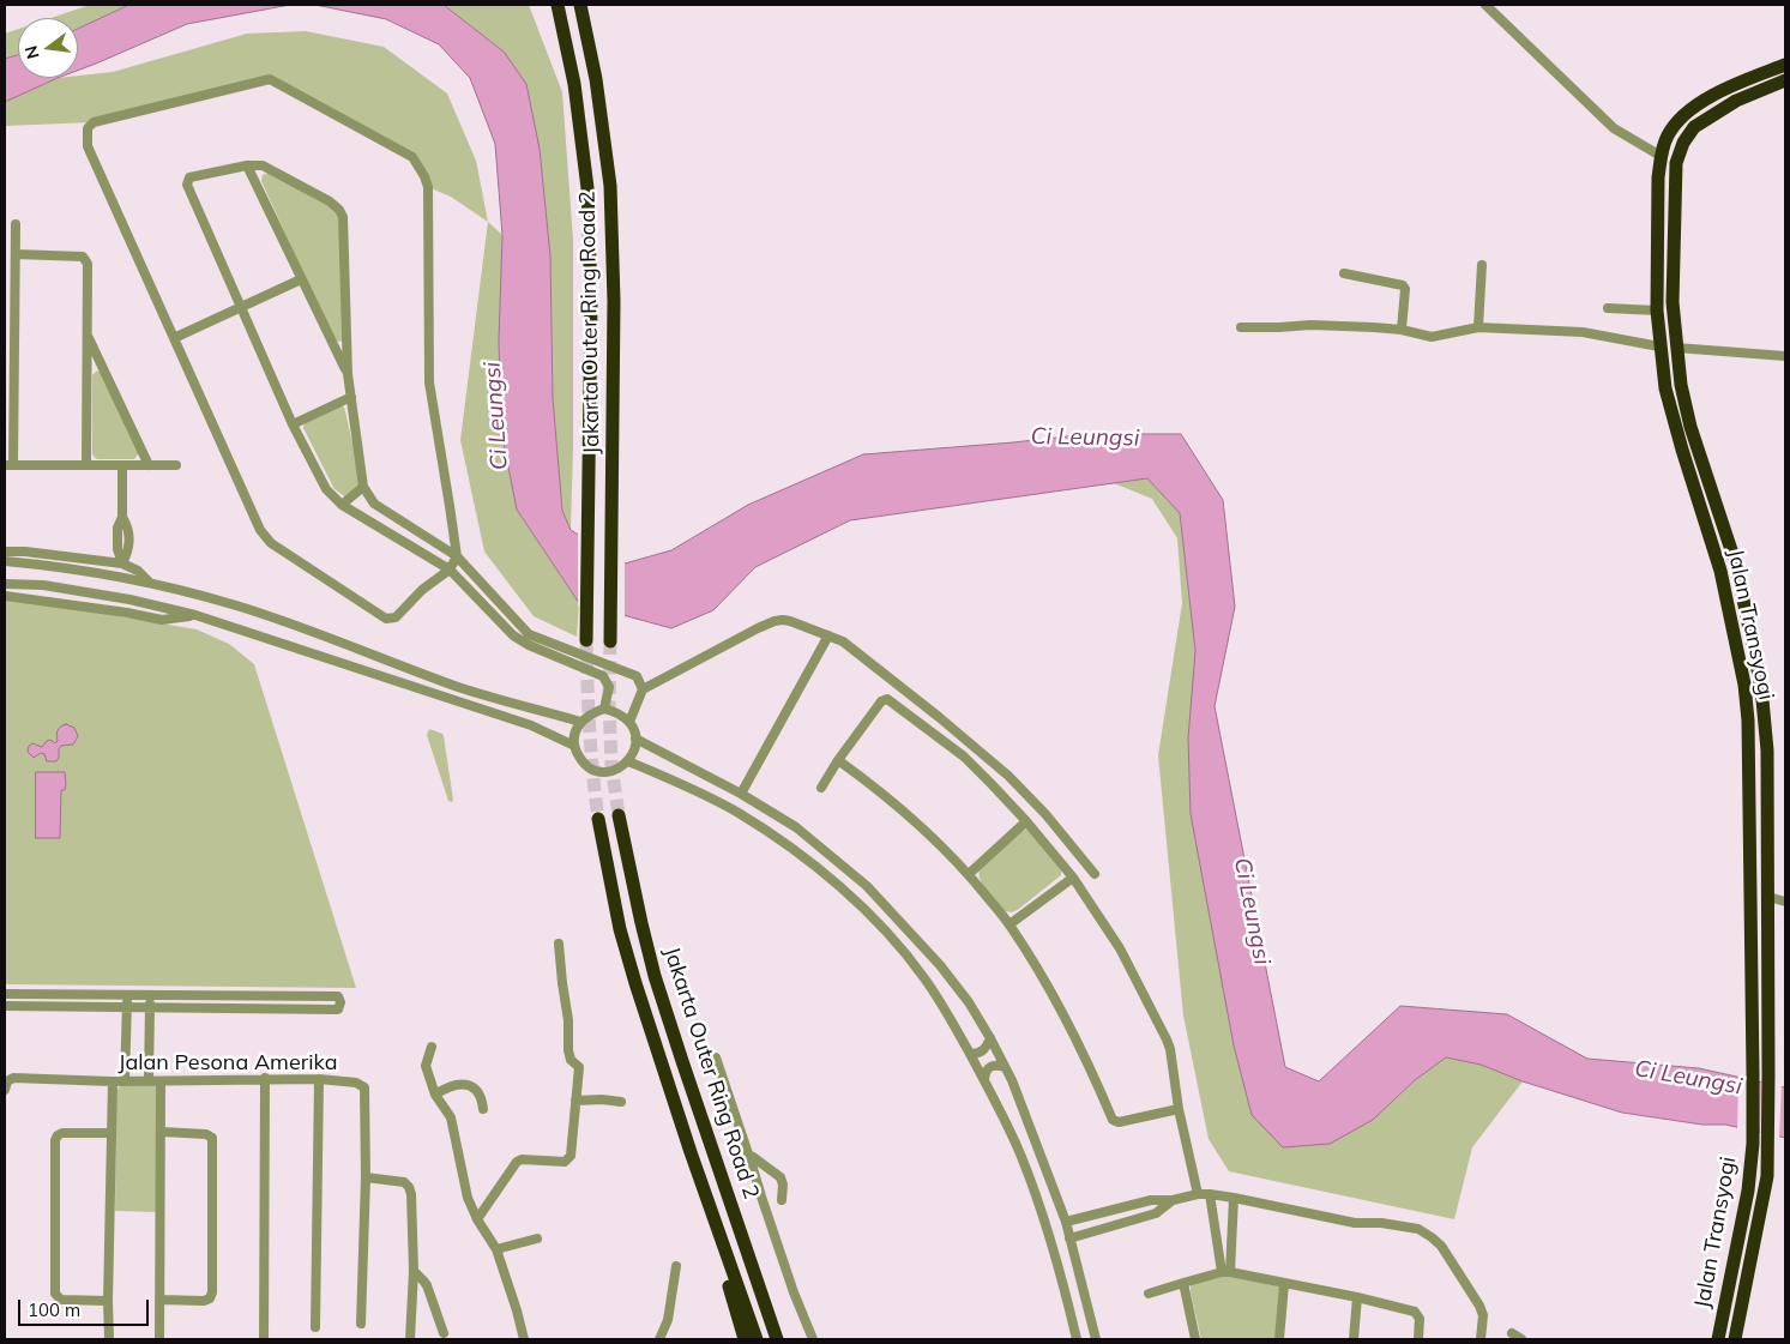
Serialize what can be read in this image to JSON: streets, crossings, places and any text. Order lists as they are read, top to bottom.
{
  "streets": {
    "highway": ["Jakarta Outer Ring Road 2", "Jalan Transyogi"],
    "street": ["Jalan Pesona Amerika"]
  },
  "water": ["Ci Leungsi"],
  "scale_bar": "100 m",
  "north": "left"
}
